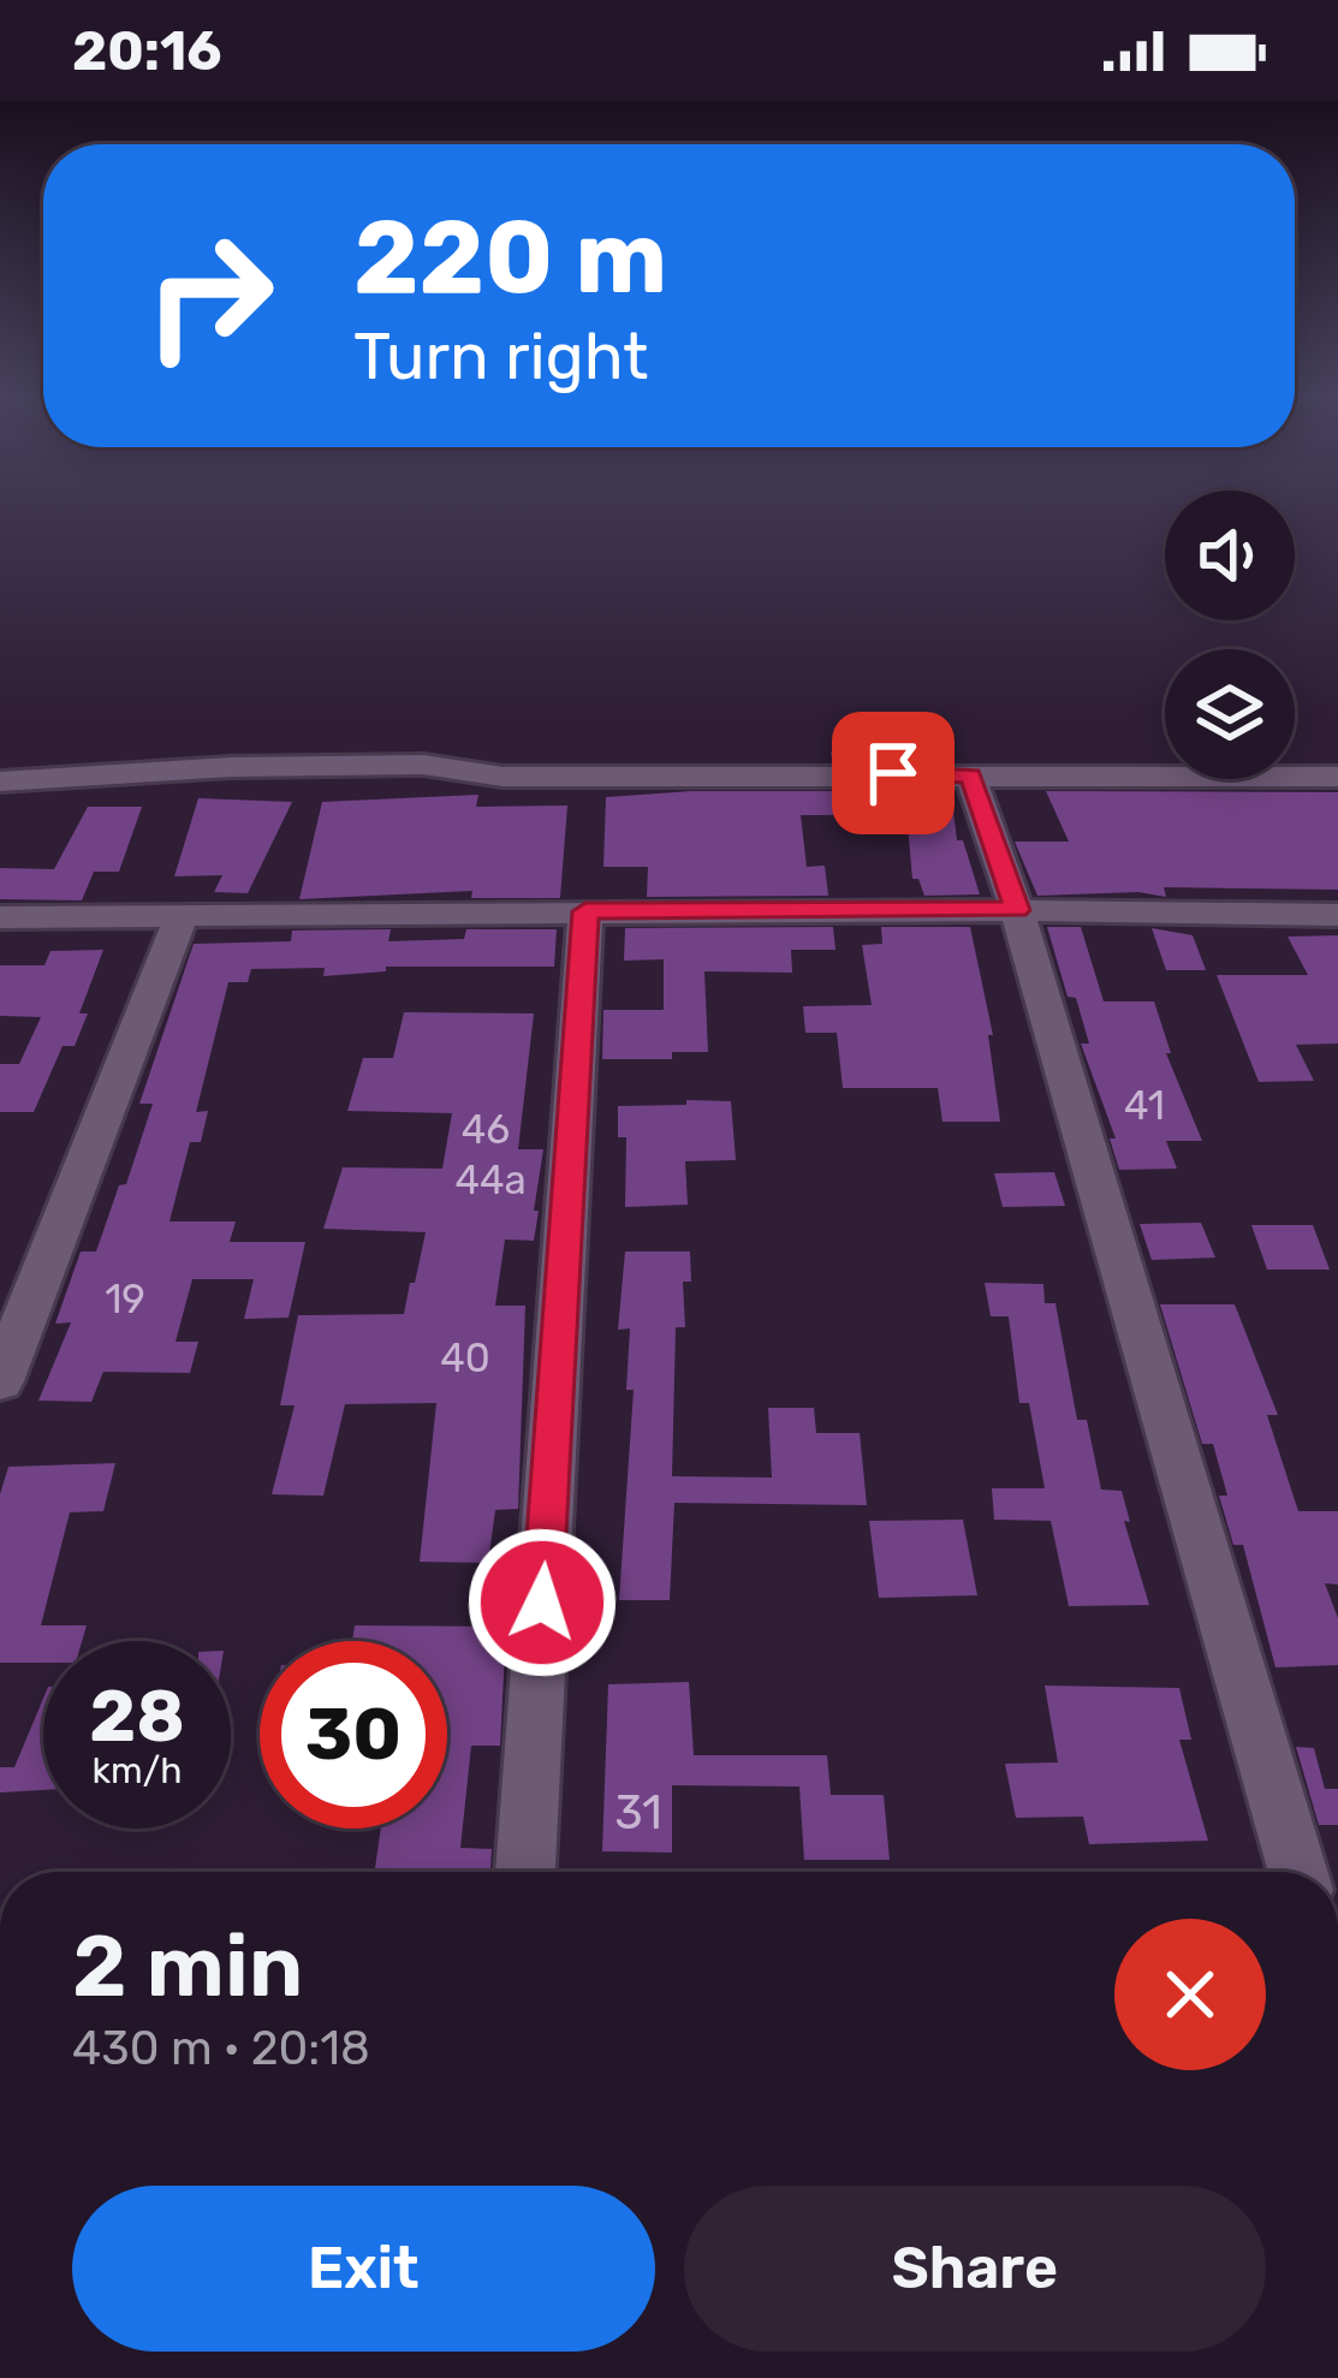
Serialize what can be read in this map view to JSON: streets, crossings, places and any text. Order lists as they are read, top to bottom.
{
  "house_numbers": [
    "41",
    "46",
    "44а",
    "19",
    "40",
    "31"
  ],
  "page": {
    "status": "20:16",
    "turn": ["220 m", "Turn right"],
    "speed": "28 km/h",
    "limit": "30",
    "heading": ["2 min", "430 m · 20:18"],
    "buttons": ["Exit", "Share"]
  }
}
